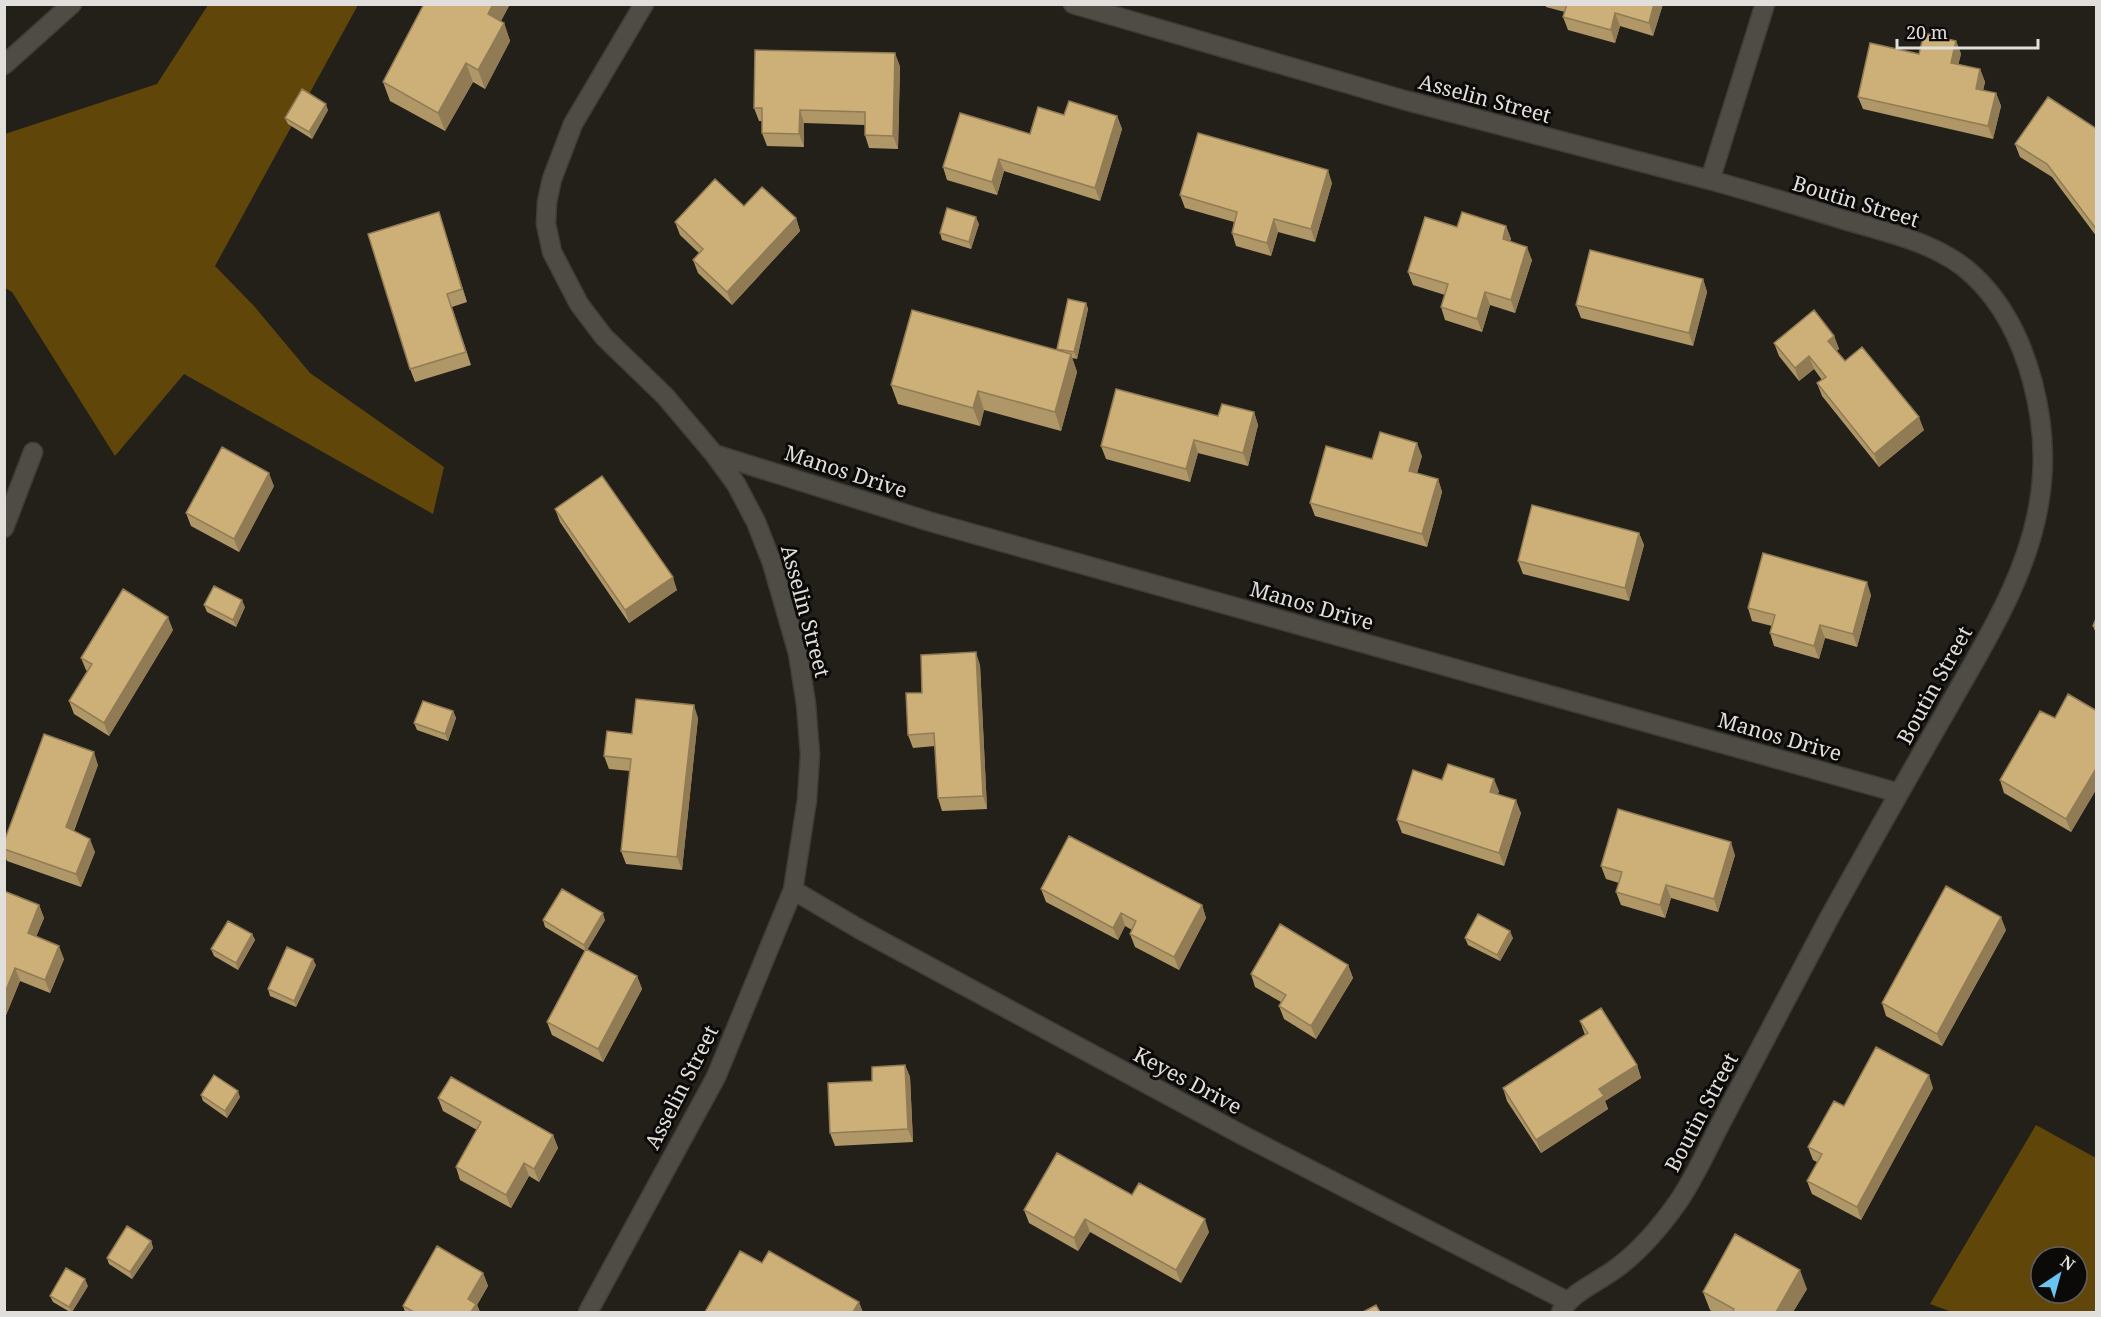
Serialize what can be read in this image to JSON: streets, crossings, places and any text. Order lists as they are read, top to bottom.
{
  "streets": {
    "street": [
      "Asselin Street",
      "Boutin Street",
      "Manos Drive",
      "Keyes Drive"
    ]
  },
  "crossings": [
    ["Asselin Street", "Boutin Street"],
    ["Asselin Street", "Manos Drive"],
    ["Asselin Street", "Keyes Drive"],
    ["Boutin Street", "Manos Drive"],
    ["Boutin Street", "Keyes Drive"]
  ],
  "scale_bar": "20 m",
  "north": "top right"
}
